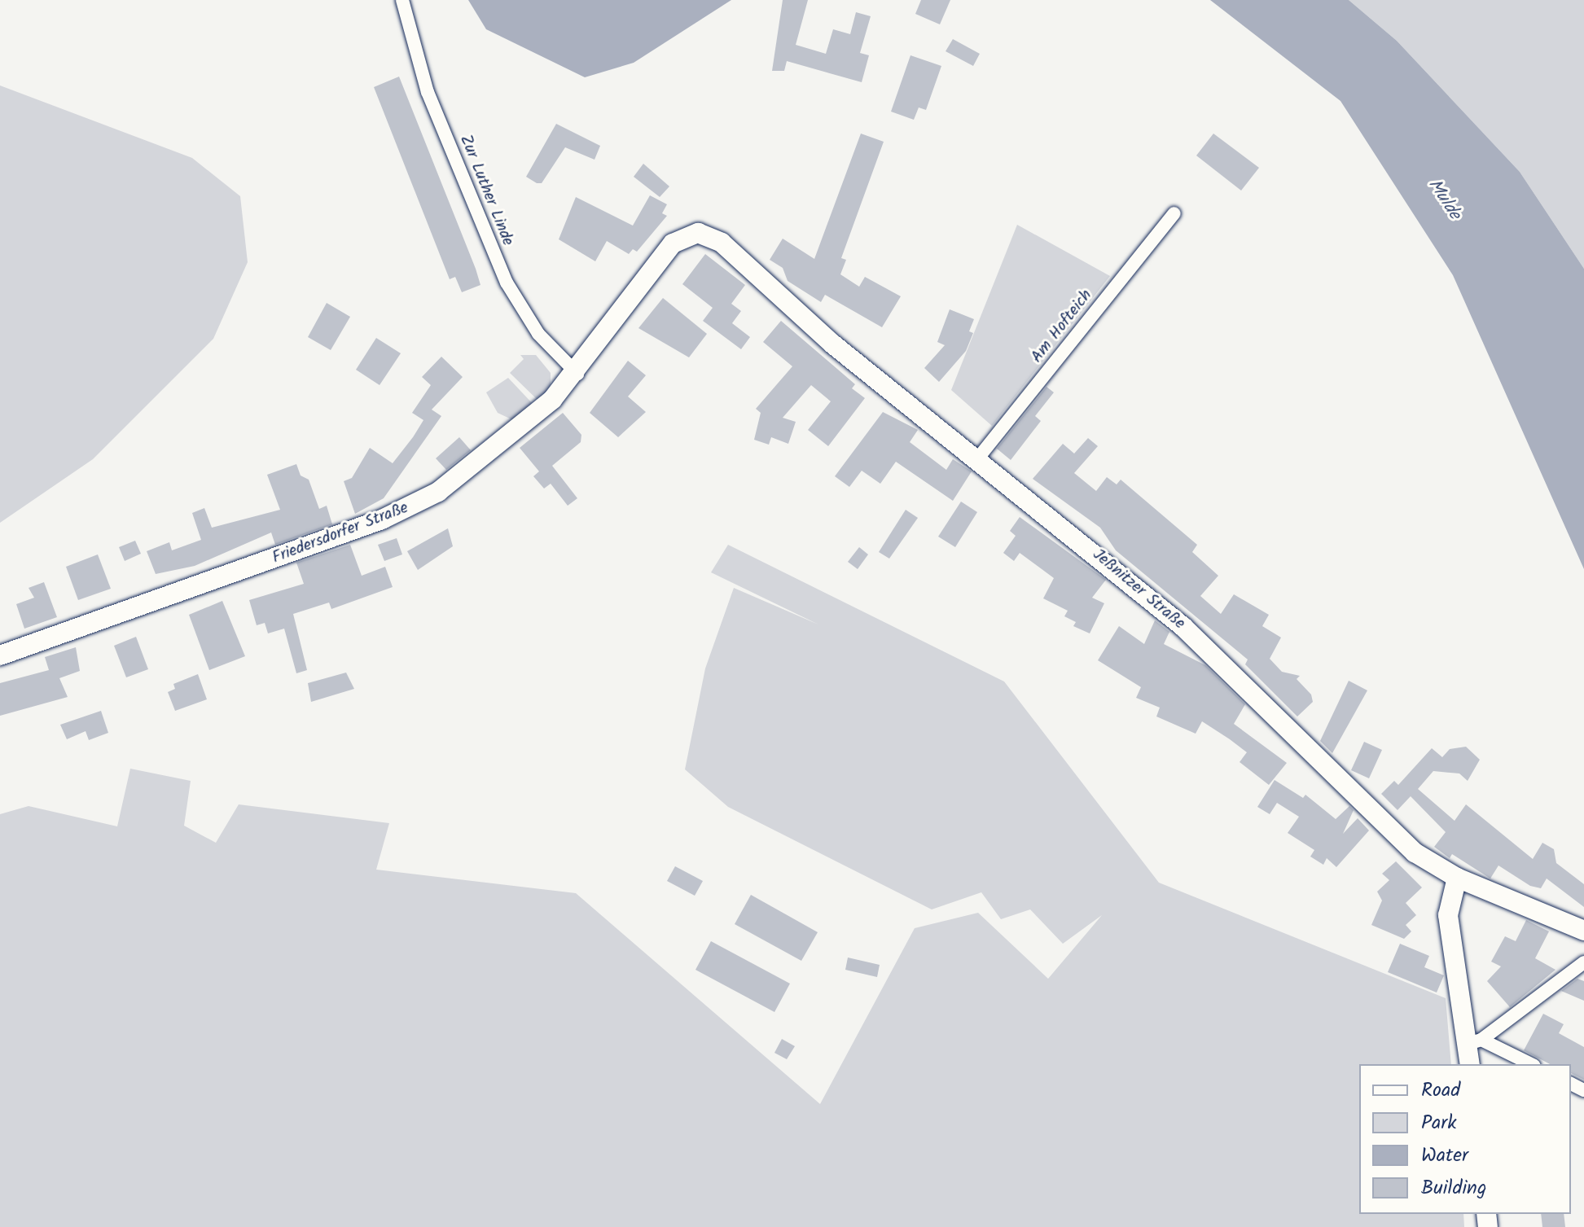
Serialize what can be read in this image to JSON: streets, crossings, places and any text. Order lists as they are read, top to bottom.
{
  "streets": {
    "main road": ["Friedersdorfer Straße", "Jeßnitzer Straße"],
    "street": ["Zur Luther Linde", "Am Hofteich"]
  },
  "crossings": [
    ["Zur Luther Linde", "Friedersdorfer Straße"],
    ["Am Hofteich", "Jeßnitzer Straße"],
    ["Friedersdorfer Straße", "Jeßnitzer Straße"]
  ],
  "water": ["Mulde"],
  "legend": [
    "Road",
    "Park",
    "Water",
    "Building"
  ]
}
